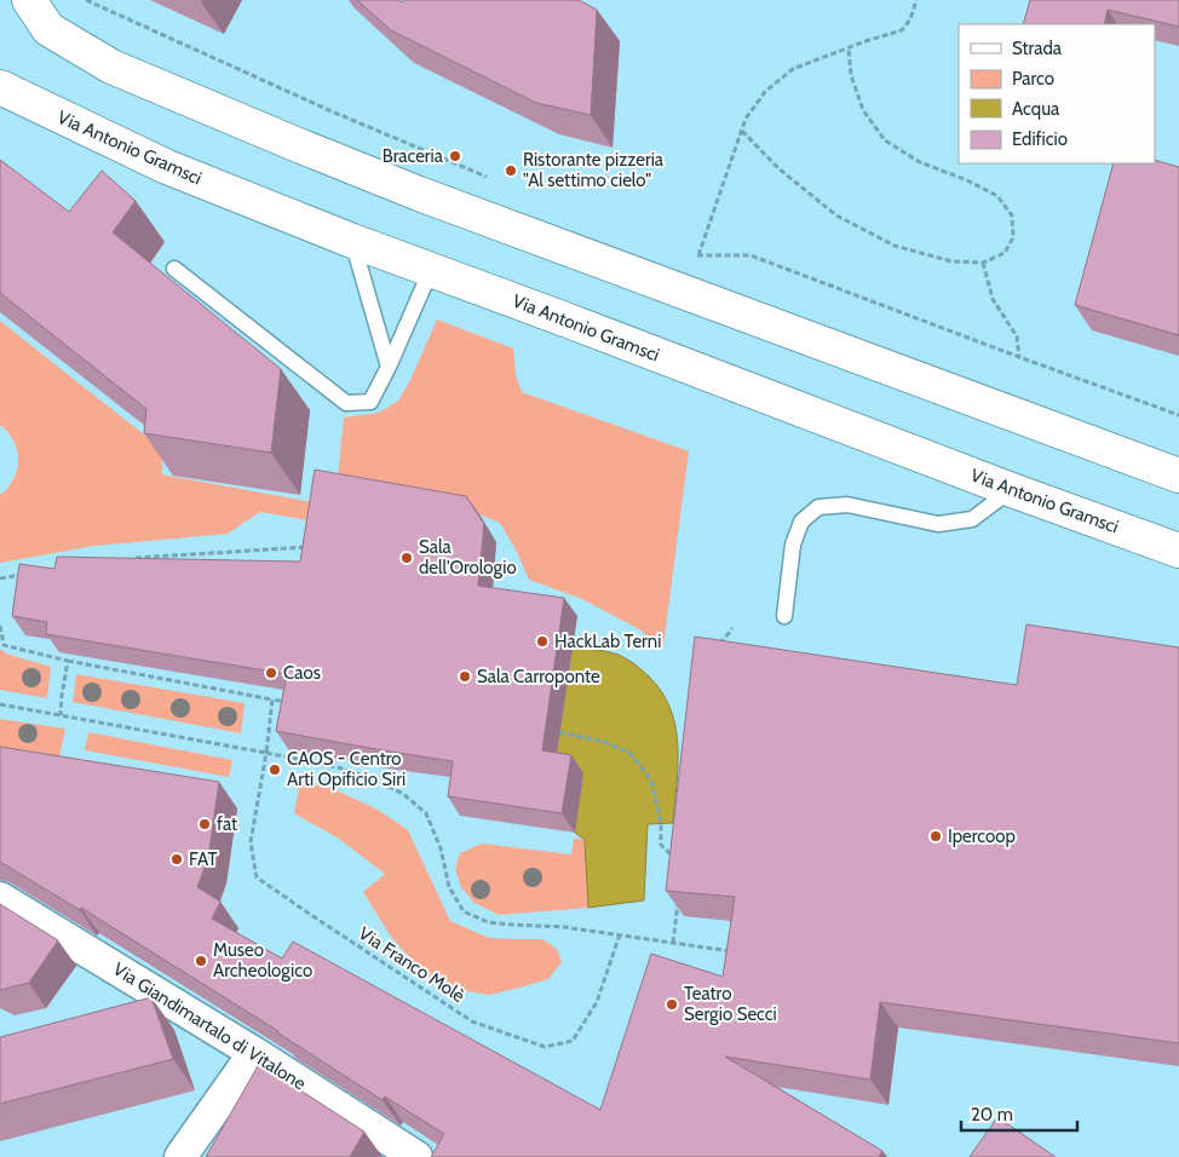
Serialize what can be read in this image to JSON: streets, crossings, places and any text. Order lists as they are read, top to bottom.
{
  "streets": {
    "street": ["Via Antonio Gramsci", "Via Giandimartalo di Vitalone"],
    "path": ["Via Franco Molè"]
  },
  "places": [
    "Braceria",
    "Ristorante pizzeria \"Al settimo cielo\"",
    "Sala dell'Orologio",
    "HackLab Terni",
    "Caos",
    "Sala Carroponte",
    "CAOS - Centro Arti Opificio Siri",
    "fat",
    "Ipercoop",
    "FAT",
    "Museo Archeologico",
    "Teatro Sergio Secci"
  ],
  "legend": [
    "Strada",
    "Parco",
    "Acqua",
    "Edificio"
  ],
  "scale_bar": "20 m"
}
